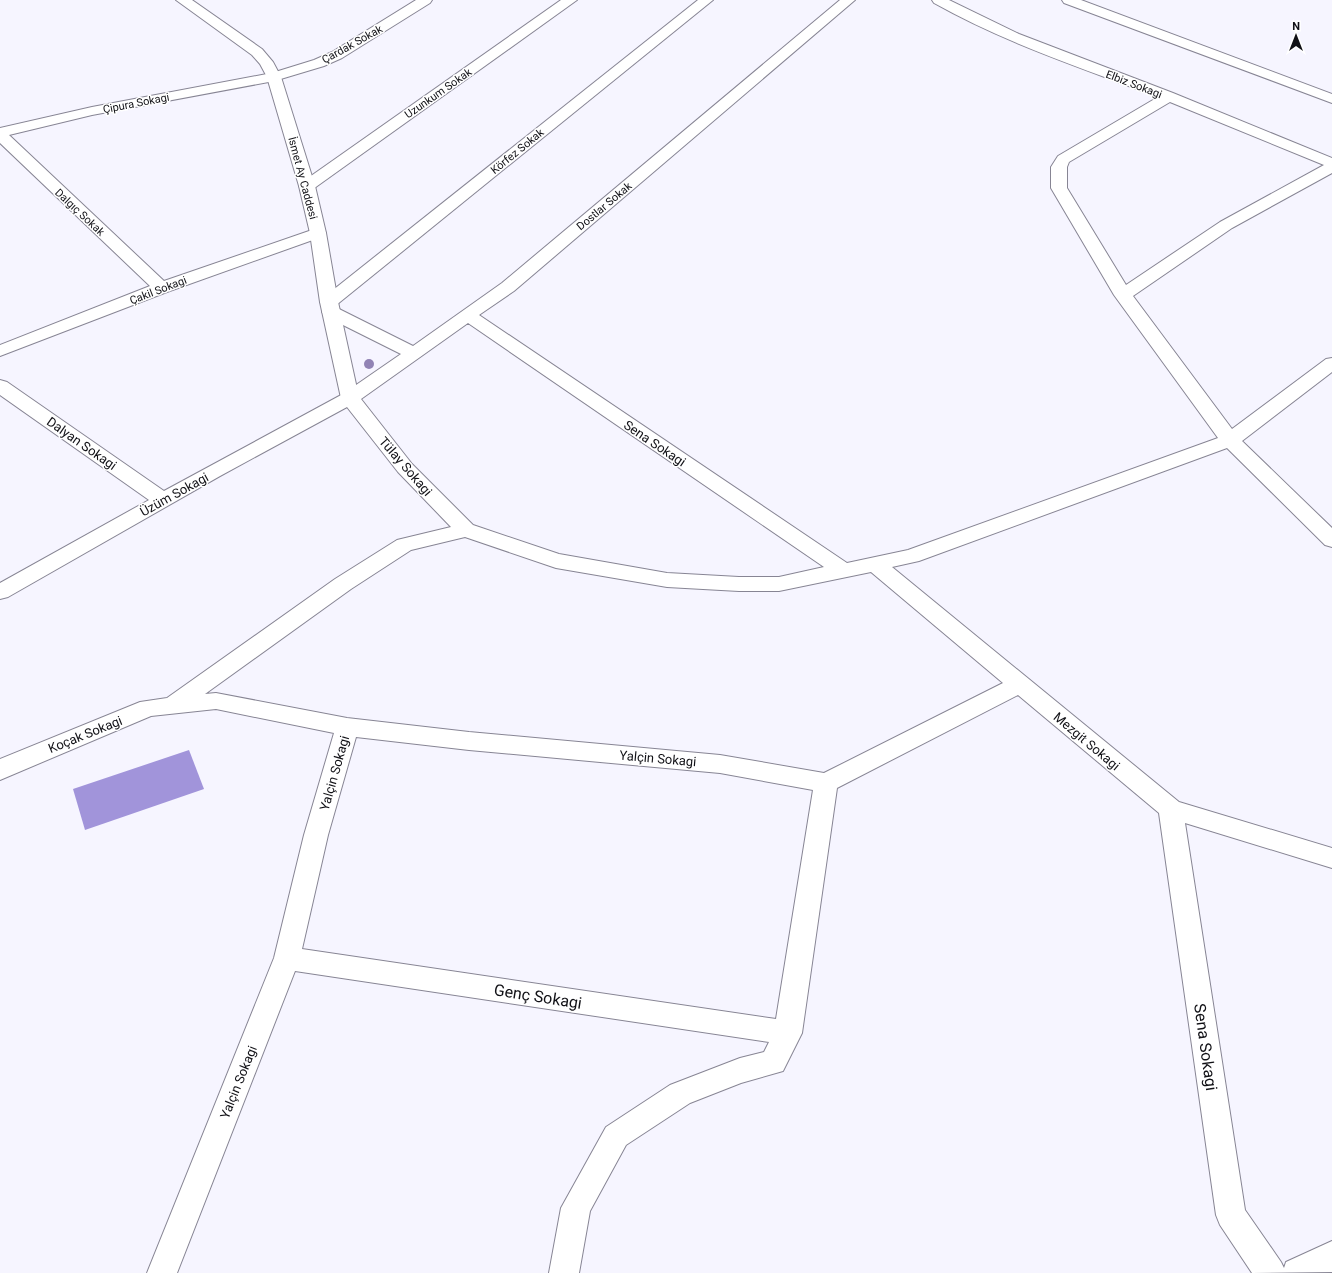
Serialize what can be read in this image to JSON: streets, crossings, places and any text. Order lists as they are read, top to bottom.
{
  "streets": {
    "street": [
      "Çardak Sokak",
      "Elbiz Sokagi",
      "Uzunkum Sokak",
      "Çipura Sokagi",
      "Körfez Sokak",
      "İsmet Ay Caddesi",
      "Dostlar Sokak",
      "Dalgıç Sokak",
      "Çakil Sokagi",
      "Dalyan Sokagi",
      "Sena Sokagi",
      "Tülay Sokagi",
      "Üzüm Sokagi",
      "Koçak Sokagi",
      "Mezgit Sokagi",
      "Yalçin Sokagi",
      "Genç Sokagi"
    ]
  },
  "crossings": [
    ["Çardak Sokak", "Çipura Sokagi"],
    ["Çardak Sokak", "İsmet Ay Caddesi"],
    ["Uzunkum Sokak", "İsmet Ay Caddesi"],
    ["Çipura Sokagi", "İsmet Ay Caddesi"],
    ["Çipura Sokagi", "Dalgıç Sokak"],
    ["Körfez Sokak", "İsmet Ay Caddesi"],
    ["İsmet Ay Caddesi", "Dostlar Sokak"],
    ["İsmet Ay Caddesi", "Çakil Sokagi"],
    ["İsmet Ay Caddesi", "Tülay Sokagi"],
    ["İsmet Ay Caddesi", "Üzüm Sokagi"],
    ["Dostlar Sokak", "Sena Sokagi"],
    ["Dostlar Sokak", "Tülay Sokagi"],
    ["Dostlar Sokak", "Üzüm Sokagi"],
    ["Dalgıç Sokak", "Çakil Sokagi"],
    ["Dalyan Sokagi", "Üzüm Sokagi"],
    ["Sena Sokagi", "Mezgit Sokagi"],
    ["Tülay Sokagi", "Üzüm Sokagi"],
    ["Koçak Sokagi", "Yalçin Sokagi"],
    ["Yalçin Sokagi", "Genç Sokagi"]
  ],
  "north": "top"
}
